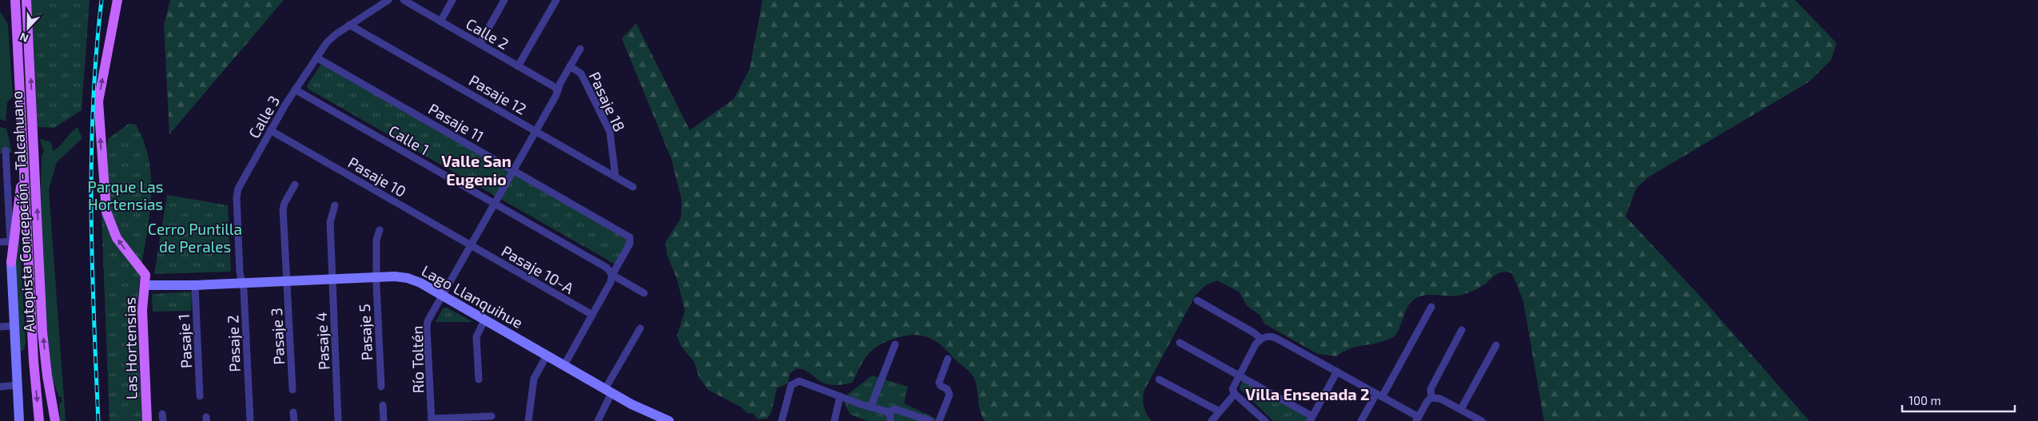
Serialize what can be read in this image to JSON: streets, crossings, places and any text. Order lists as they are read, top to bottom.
{
  "streets": {
    "main road": ["Autopista Concepción - Talcahuano", "Las Hortensias"],
    "street": [
      "Calle 2",
      "Pasaje 12",
      "Pasaje 18",
      "Calle 3",
      "Pasaje 11",
      "Calle 1",
      "Pasaje 10",
      "Pasaje 10-A",
      "Lago Llanquihue",
      "Pasaje 5",
      "Pasaje 3",
      "Pasaje 1",
      "Pasaje 4",
      "Pasaje 2",
      "Río Toltén"
    ]
  },
  "crossings": [
    ["Calle 2", "Río Toltén"],
    ["Pasaje 12", "Pasaje 18"],
    ["Pasaje 12", "Calle 3"],
    ["Pasaje 12", "Río Toltén"],
    ["Pasaje 18", "Río Toltén"],
    ["Calle 3", "Pasaje 11"],
    ["Calle 3", "Calle 1"],
    ["Calle 3", "Pasaje 10"],
    ["Calle 3", "Lago Llanquihue"],
    ["Calle 3", "Pasaje 2"],
    ["Pasaje 11", "Calle 1"],
    ["Pasaje 11", "Pasaje 10-A"],
    ["Pasaje 11", "Lago Llanquihue"],
    ["Pasaje 11", "Río Toltén"],
    ["Calle 1", "Río Toltén"],
    ["Pasaje 10", "Pasaje 10-A"],
    ["Pasaje 10", "Río Toltén"],
    ["Pasaje 10-A", "Río Toltén"],
    ["Lago Llanquihue", "Pasaje 5"],
    ["Lago Llanquihue", "Pasaje 3"],
    ["Lago Llanquihue", "Pasaje 1"],
    ["Lago Llanquihue", "Pasaje 4"],
    ["Lago Llanquihue", "Pasaje 2"],
    ["Lago Llanquihue", "Las Hortensias"],
    ["Lago Llanquihue", "Río Toltén"]
  ],
  "districts": ["Valle San Eugenio", "Villa Ensenada 2"],
  "parks": ["Parque Las Hortensias", "Cerro Puntilla de Perales"],
  "scale_bar": "100 m",
  "north": "bottom"
}
